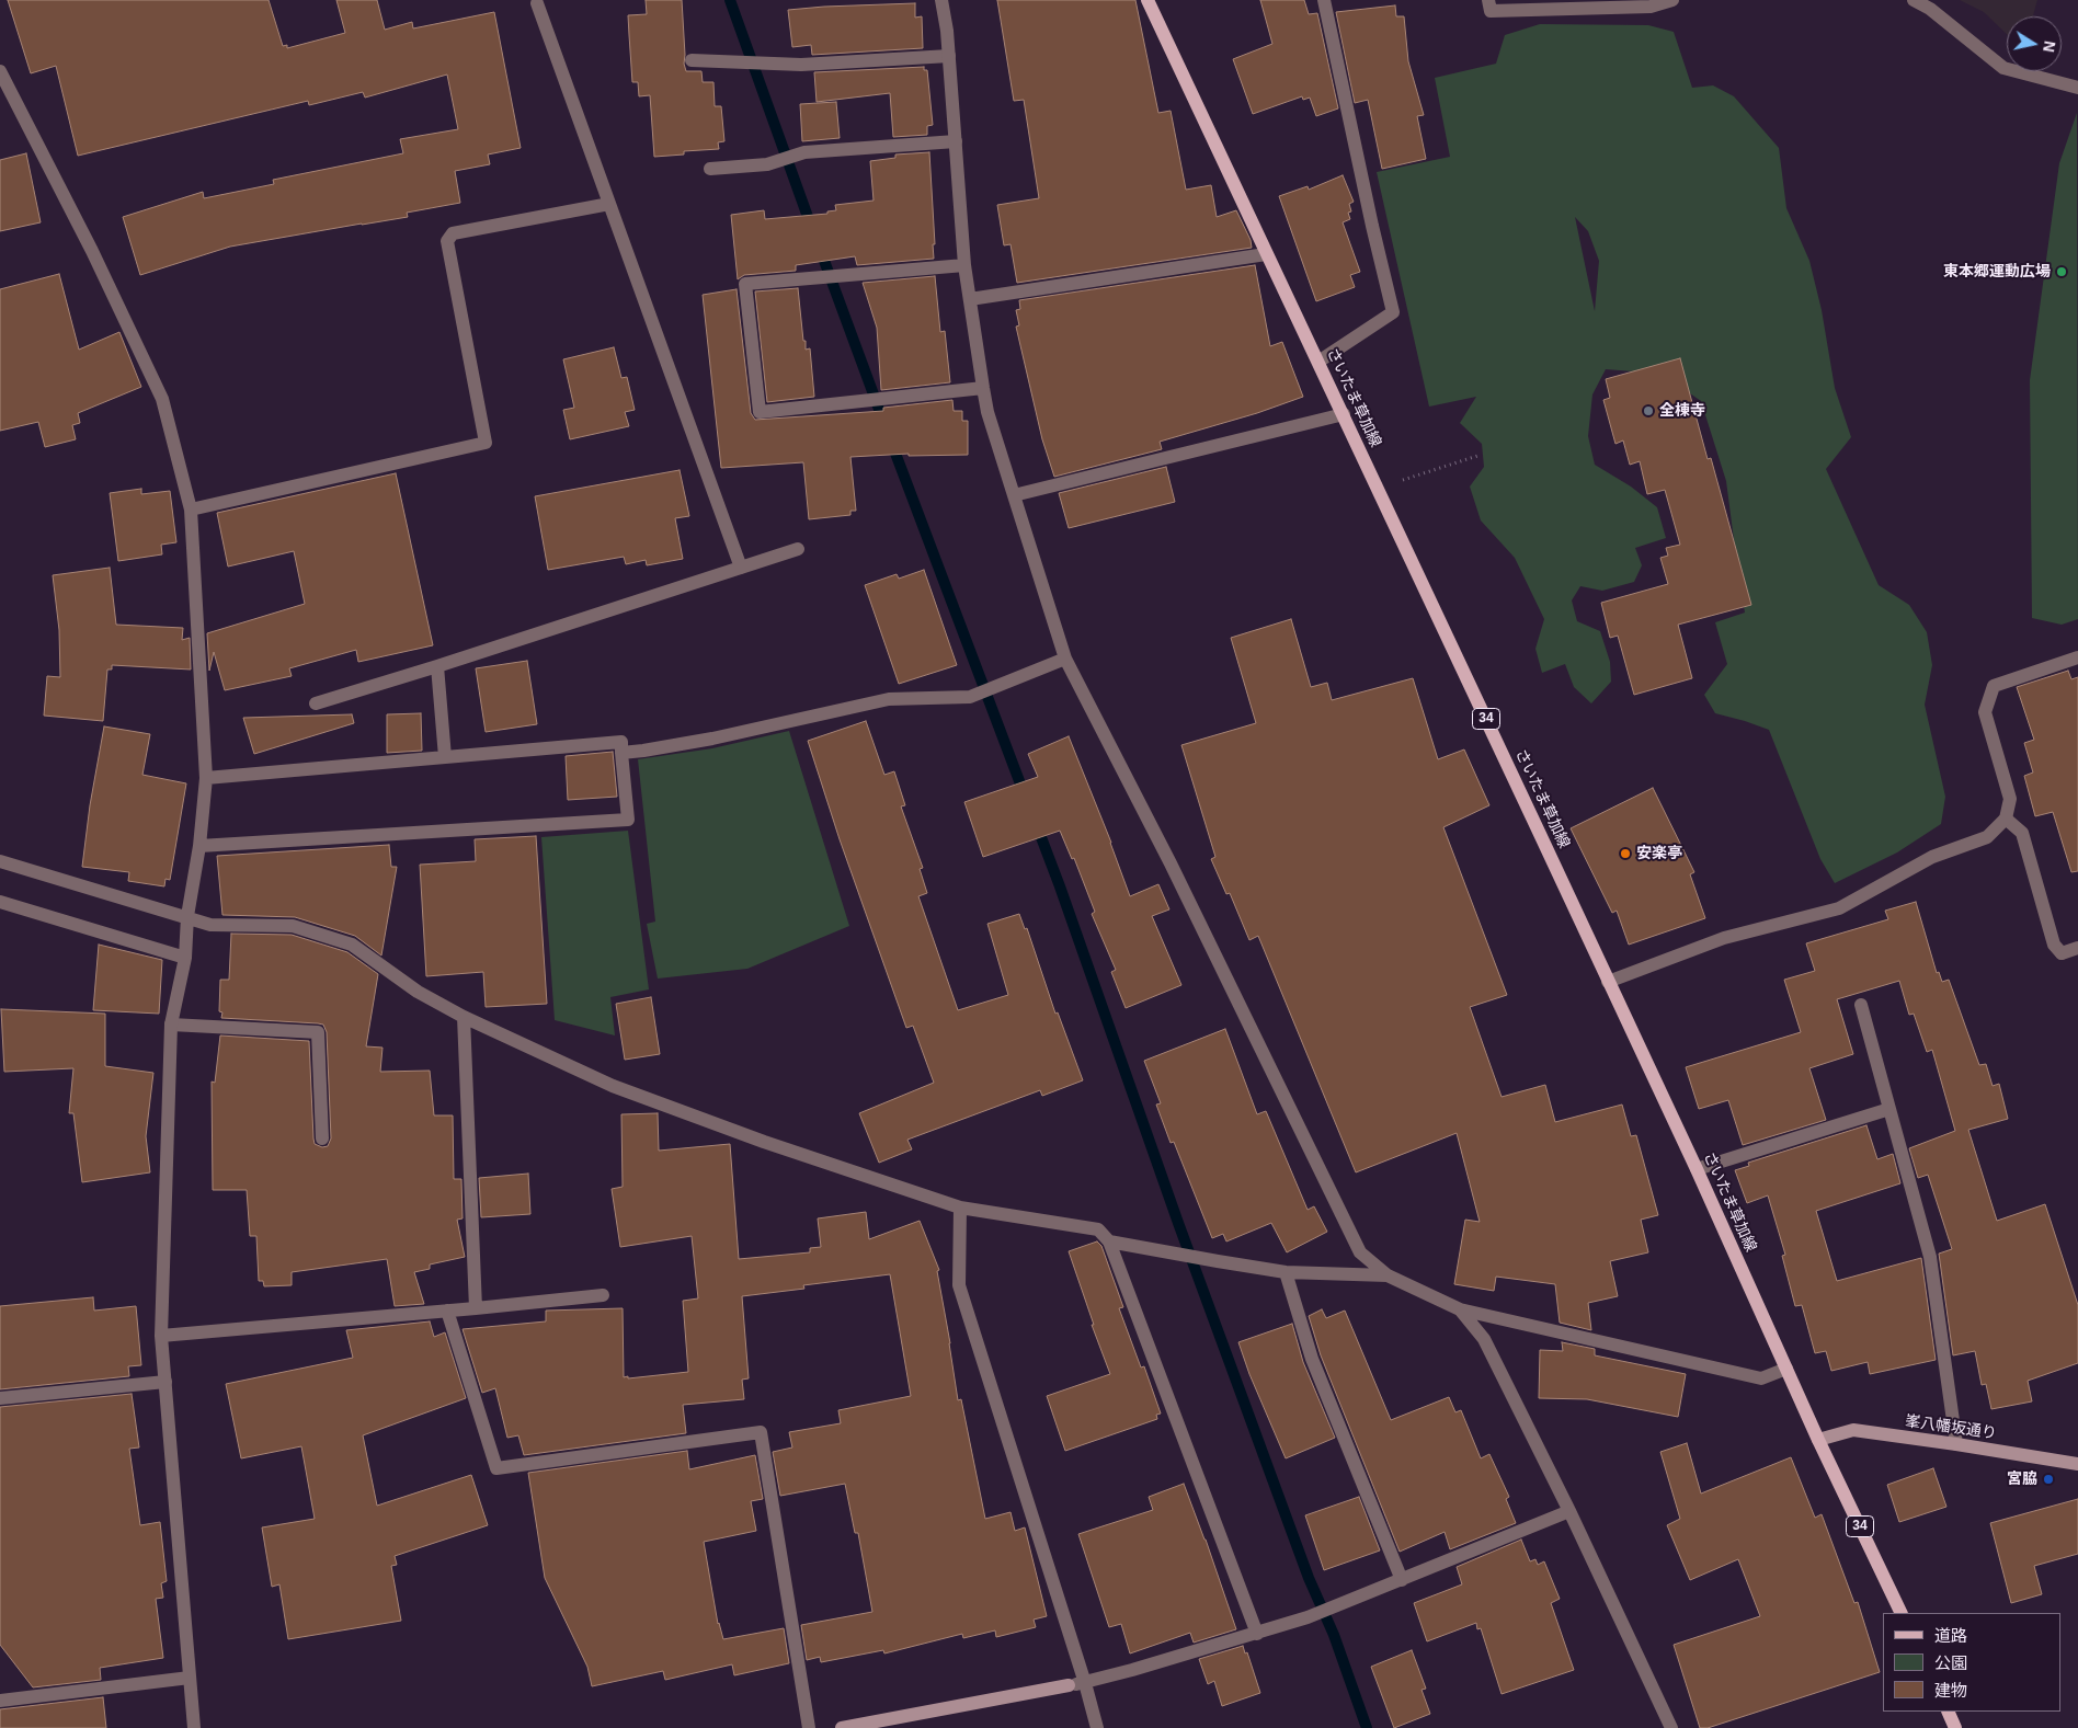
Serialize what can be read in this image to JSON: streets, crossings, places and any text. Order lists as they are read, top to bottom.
{
  "streets": {
    "main road": ["さいたま草加線", "34"],
    "street": ["峯八幡坂通り"]
  },
  "crossings": [
    ["さいたま草加線", "峯八幡坂通り"]
  ],
  "places": [
    "東本郷運動広場",
    "全棟寺",
    "安楽亭",
    "宮脇"
  ],
  "legend": ["道路", "公園", "建物"],
  "north": "right"
}
